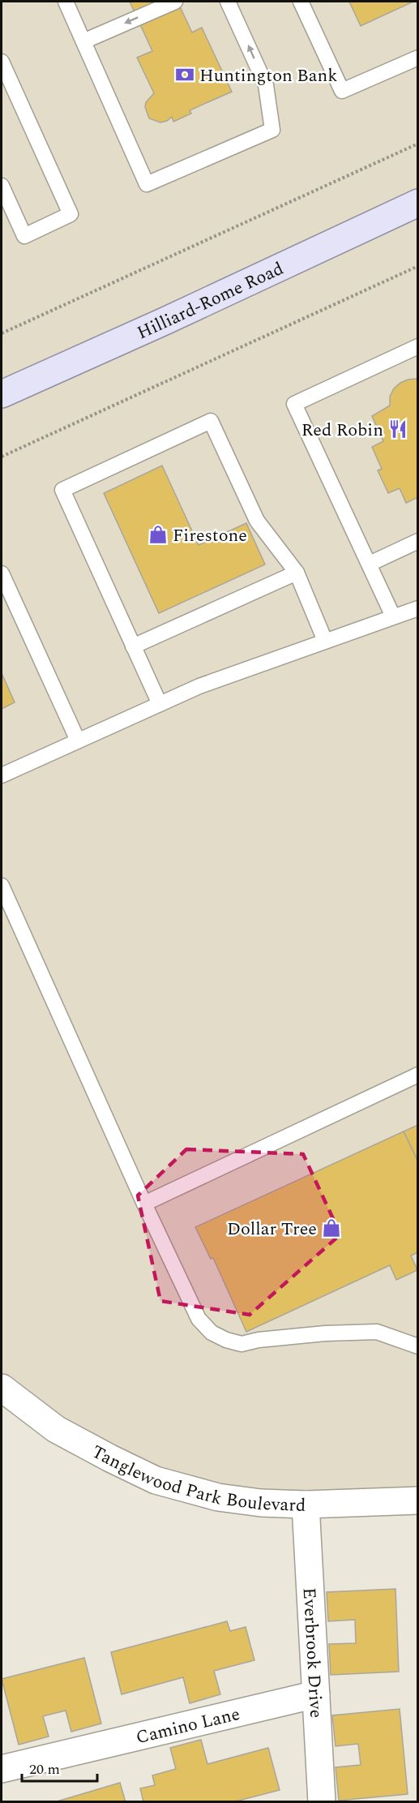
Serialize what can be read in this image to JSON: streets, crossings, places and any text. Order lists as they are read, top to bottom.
{
  "streets": {
    "main road": ["Hilliard-Rome Road"],
    "street": ["Tanglewood Park Boulevard", "Everbrook Drive", "Camino Lane"]
  },
  "crossings": [
    ["Tanglewood Park Boulevard", "Everbrook Drive"],
    ["Everbrook Drive", "Camino Lane"]
  ],
  "places": {
    "bank": ["Huntington Bank"],
    "restaurant": ["Red Robin"],
    "shop": ["Firestone", "Dollar Tree"]
  },
  "scale_bar": "20 m"
}
